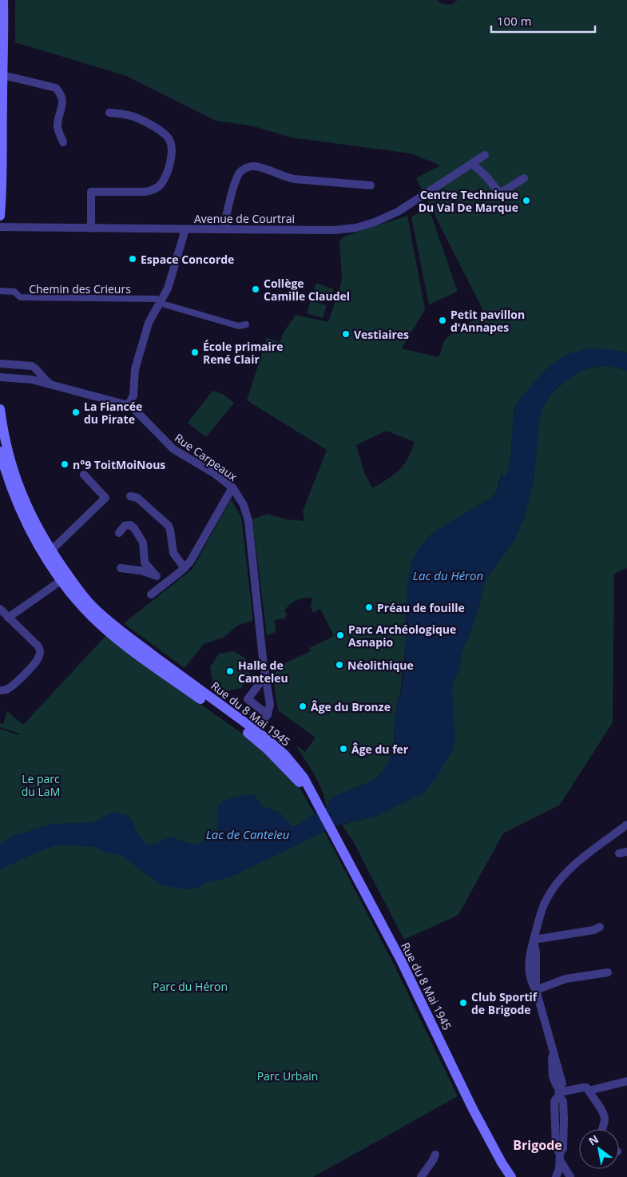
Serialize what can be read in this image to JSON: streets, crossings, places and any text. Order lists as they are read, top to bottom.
{
  "streets": {
    "main road": ["Rue du 8 Mai 1945"],
    "street": ["Avenue de Courtrai", "Chemin des Crieurs", "Rue Carpeaux"]
  },
  "crossings": [
    ["Rue Carpeaux", "Rue du 8 Mai 1945"]
  ],
  "districts": ["Brigode"],
  "water": ["Lac du Héron", "Lac de Canteleu"],
  "parks": ["Le parc du LaM", "Parc du Héron", "Parc Urbain"],
  "places": [
    "Centre Technique Du Val De Marque",
    "Espace Concorde",
    "Collège Camille Claudel",
    "Petit pavillon d'Annapes",
    "Vestiaires",
    "École primaire René Clair",
    "La Fiancée du Pirate",
    "n°9 ToitMoiNous",
    "Préau de fouille",
    "Parc Archéologique Asnapio",
    "Néolithique",
    "Halle de Canteleu",
    "Âge du Bronze",
    "Âge du fer",
    "Club Sportif de Brigode"
  ],
  "scale_bar": "100 m",
  "north": "top left"
}
